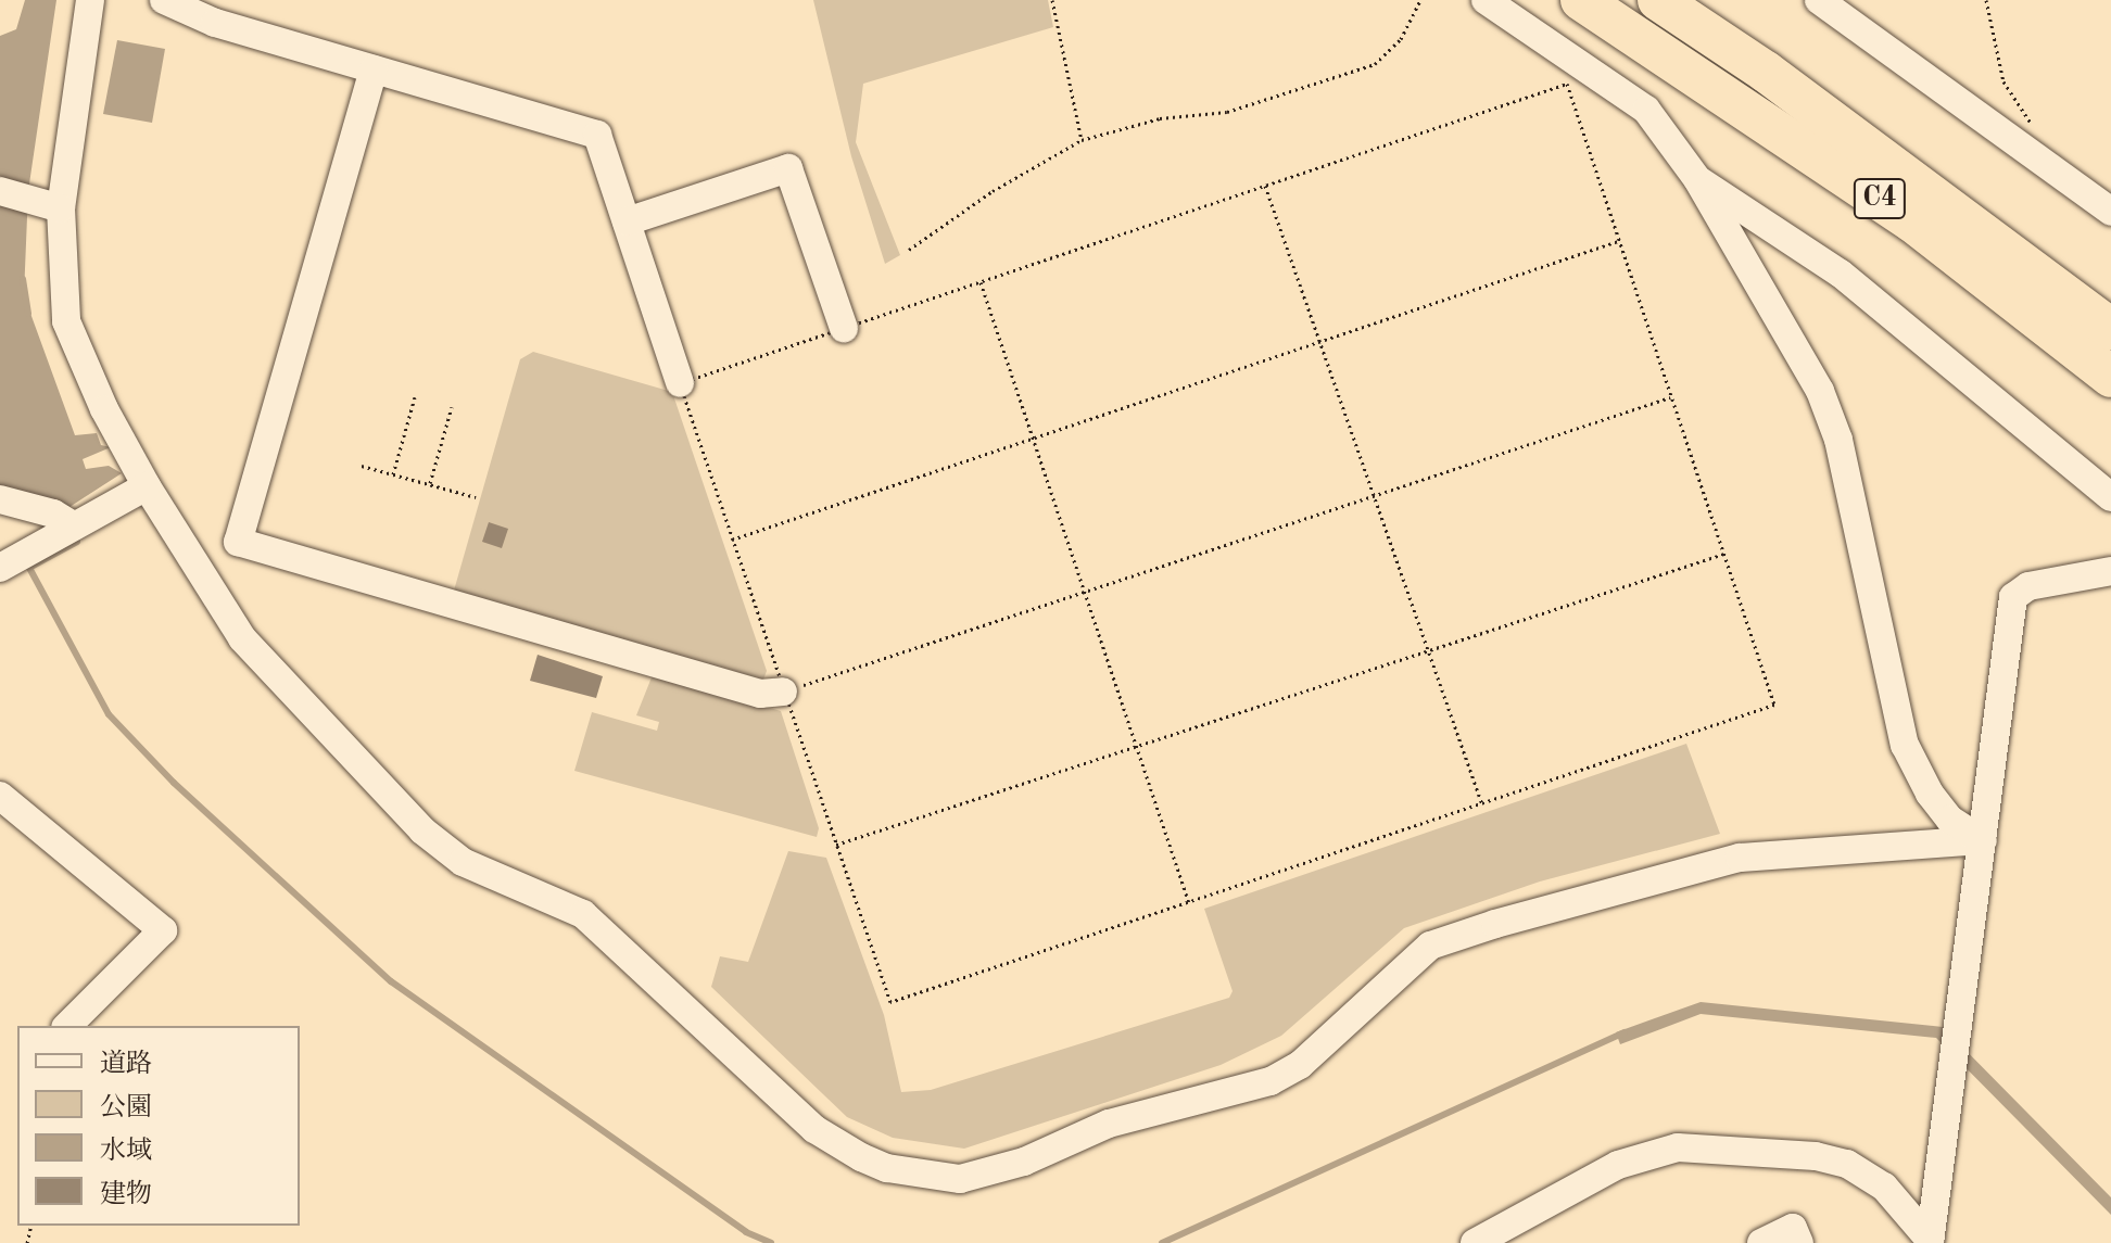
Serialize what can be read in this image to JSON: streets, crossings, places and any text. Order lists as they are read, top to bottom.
{
  "streets": {
    "highway": ["C4"]
  },
  "legend": [
    "道路",
    "公園",
    "水域",
    "建物"
  ]
}
